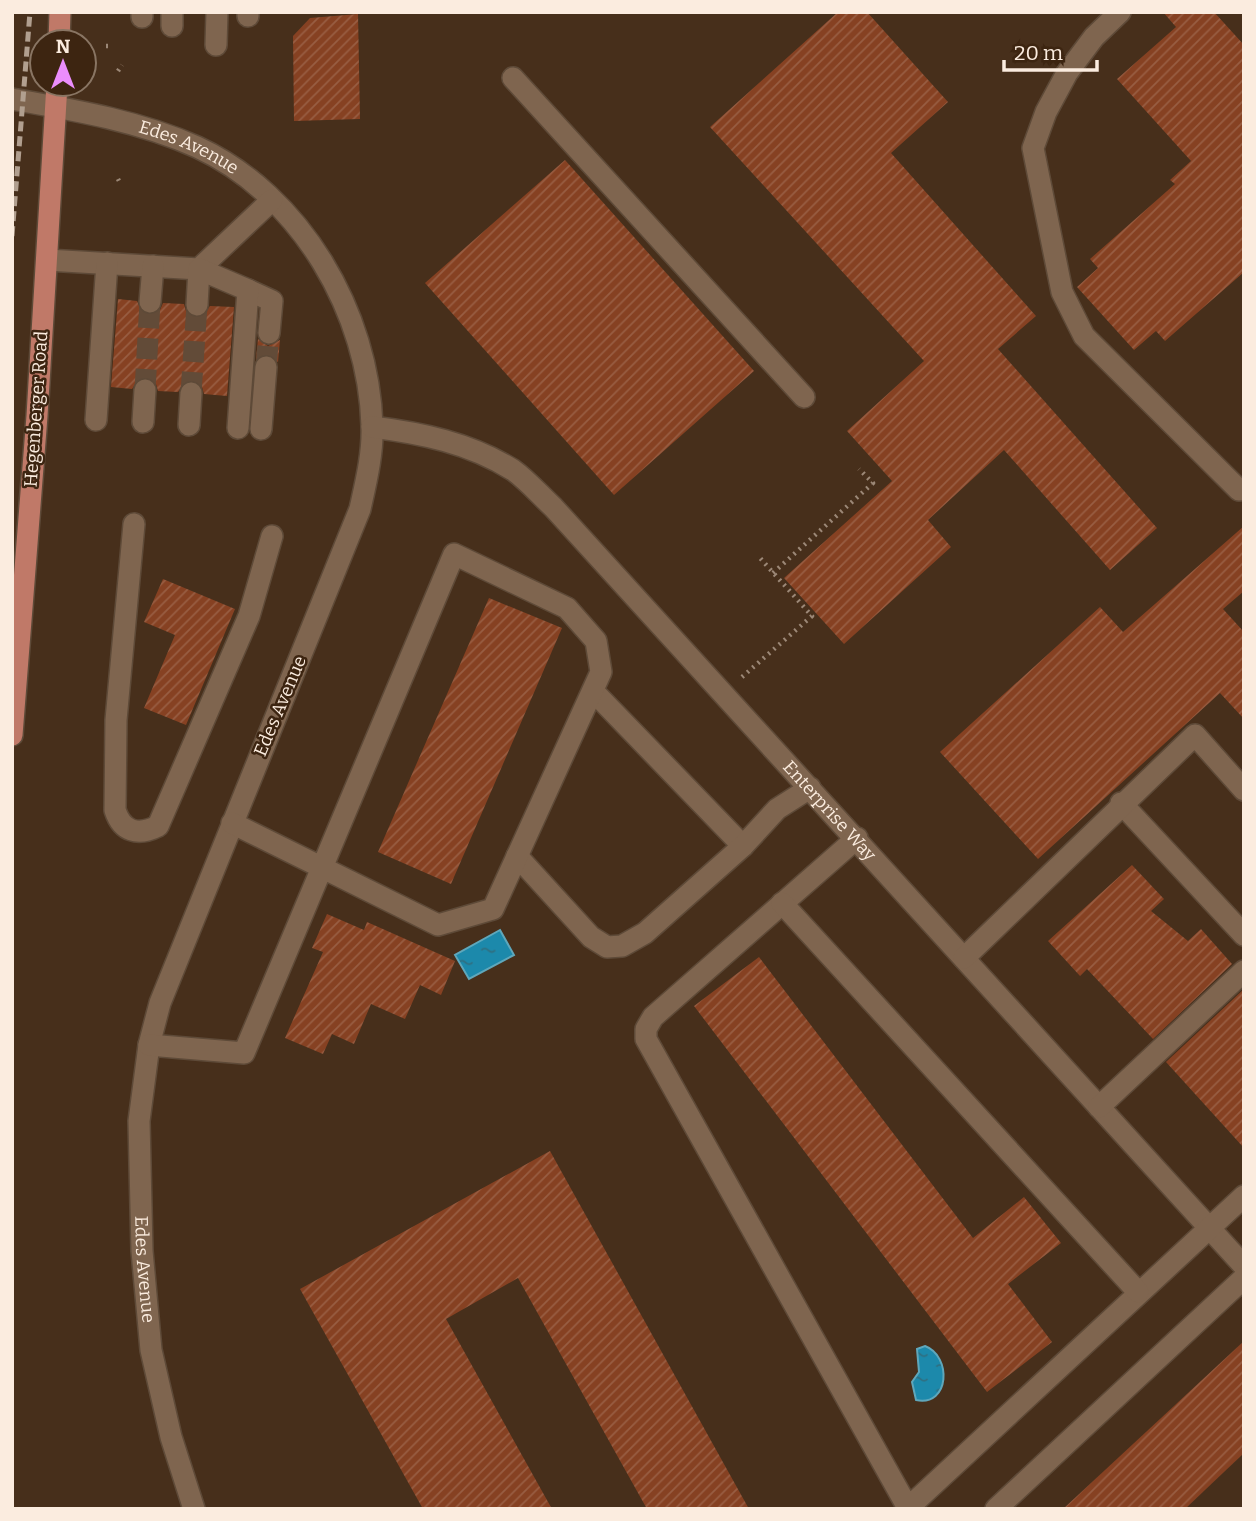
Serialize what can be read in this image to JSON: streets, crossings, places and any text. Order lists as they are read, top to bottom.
{
  "streets": {
    "main road": ["Hegenberger Road"],
    "street": ["Edes Avenue", "Enterprise Way"]
  },
  "crossings": [
    ["Edes Avenue", "Hegenberger Road"],
    ["Edes Avenue", "Enterprise Way"]
  ],
  "scale_bar": "20 m",
  "north": "top"
}
